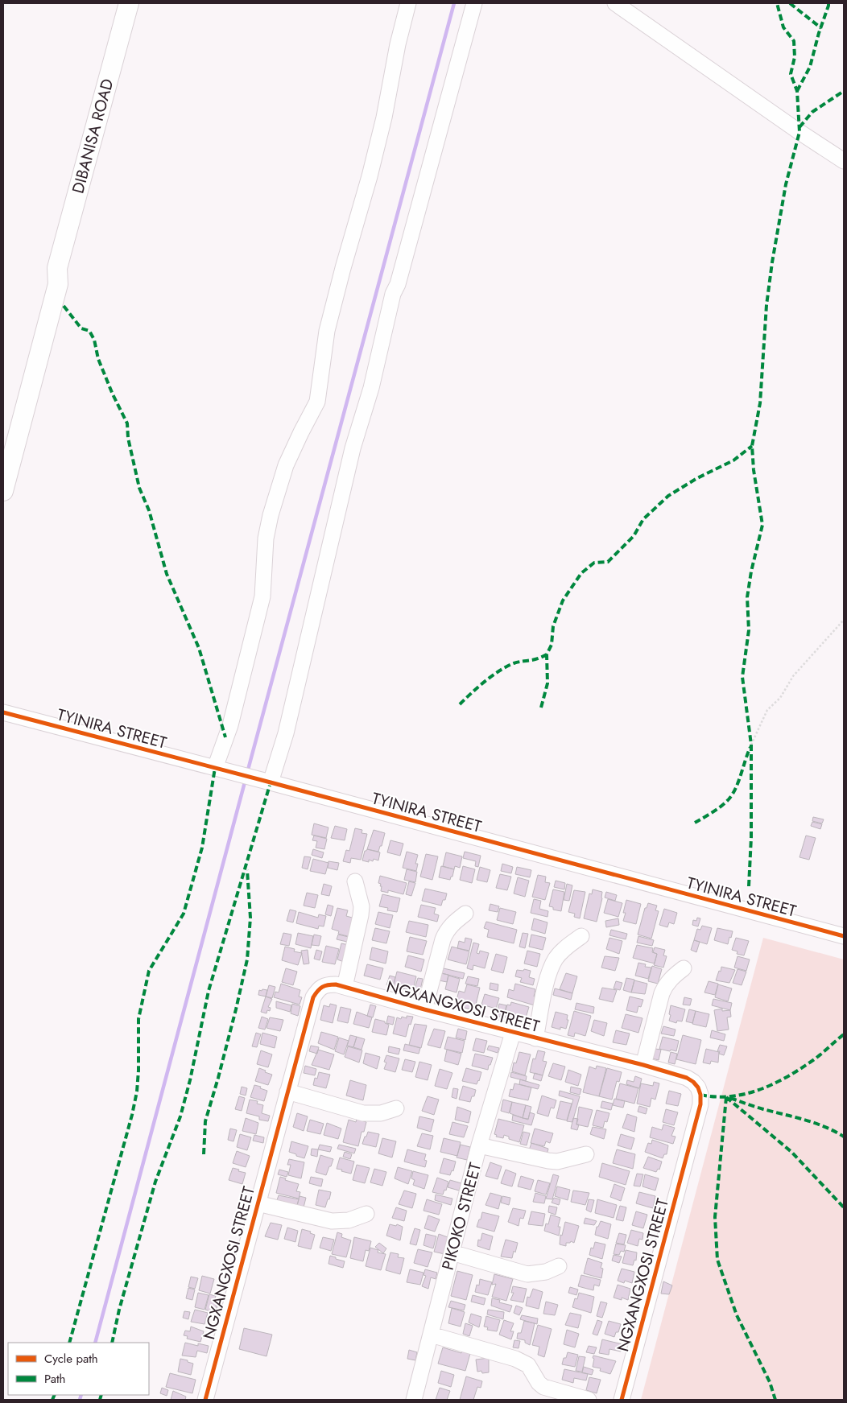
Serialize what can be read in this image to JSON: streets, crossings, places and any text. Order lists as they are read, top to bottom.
{
  "streets": {
    "main road": ["DIBANISA ROAD"],
    "street": ["TYINIRA STREET", "NGXANGXOSI STREET", "PIKOKO STREET"]
  },
  "crossings": [
    ["NGXANGXOSI STREET", "PIKOKO STREET"]
  ],
  "legend": ["Cycle path", "Path"]
}
